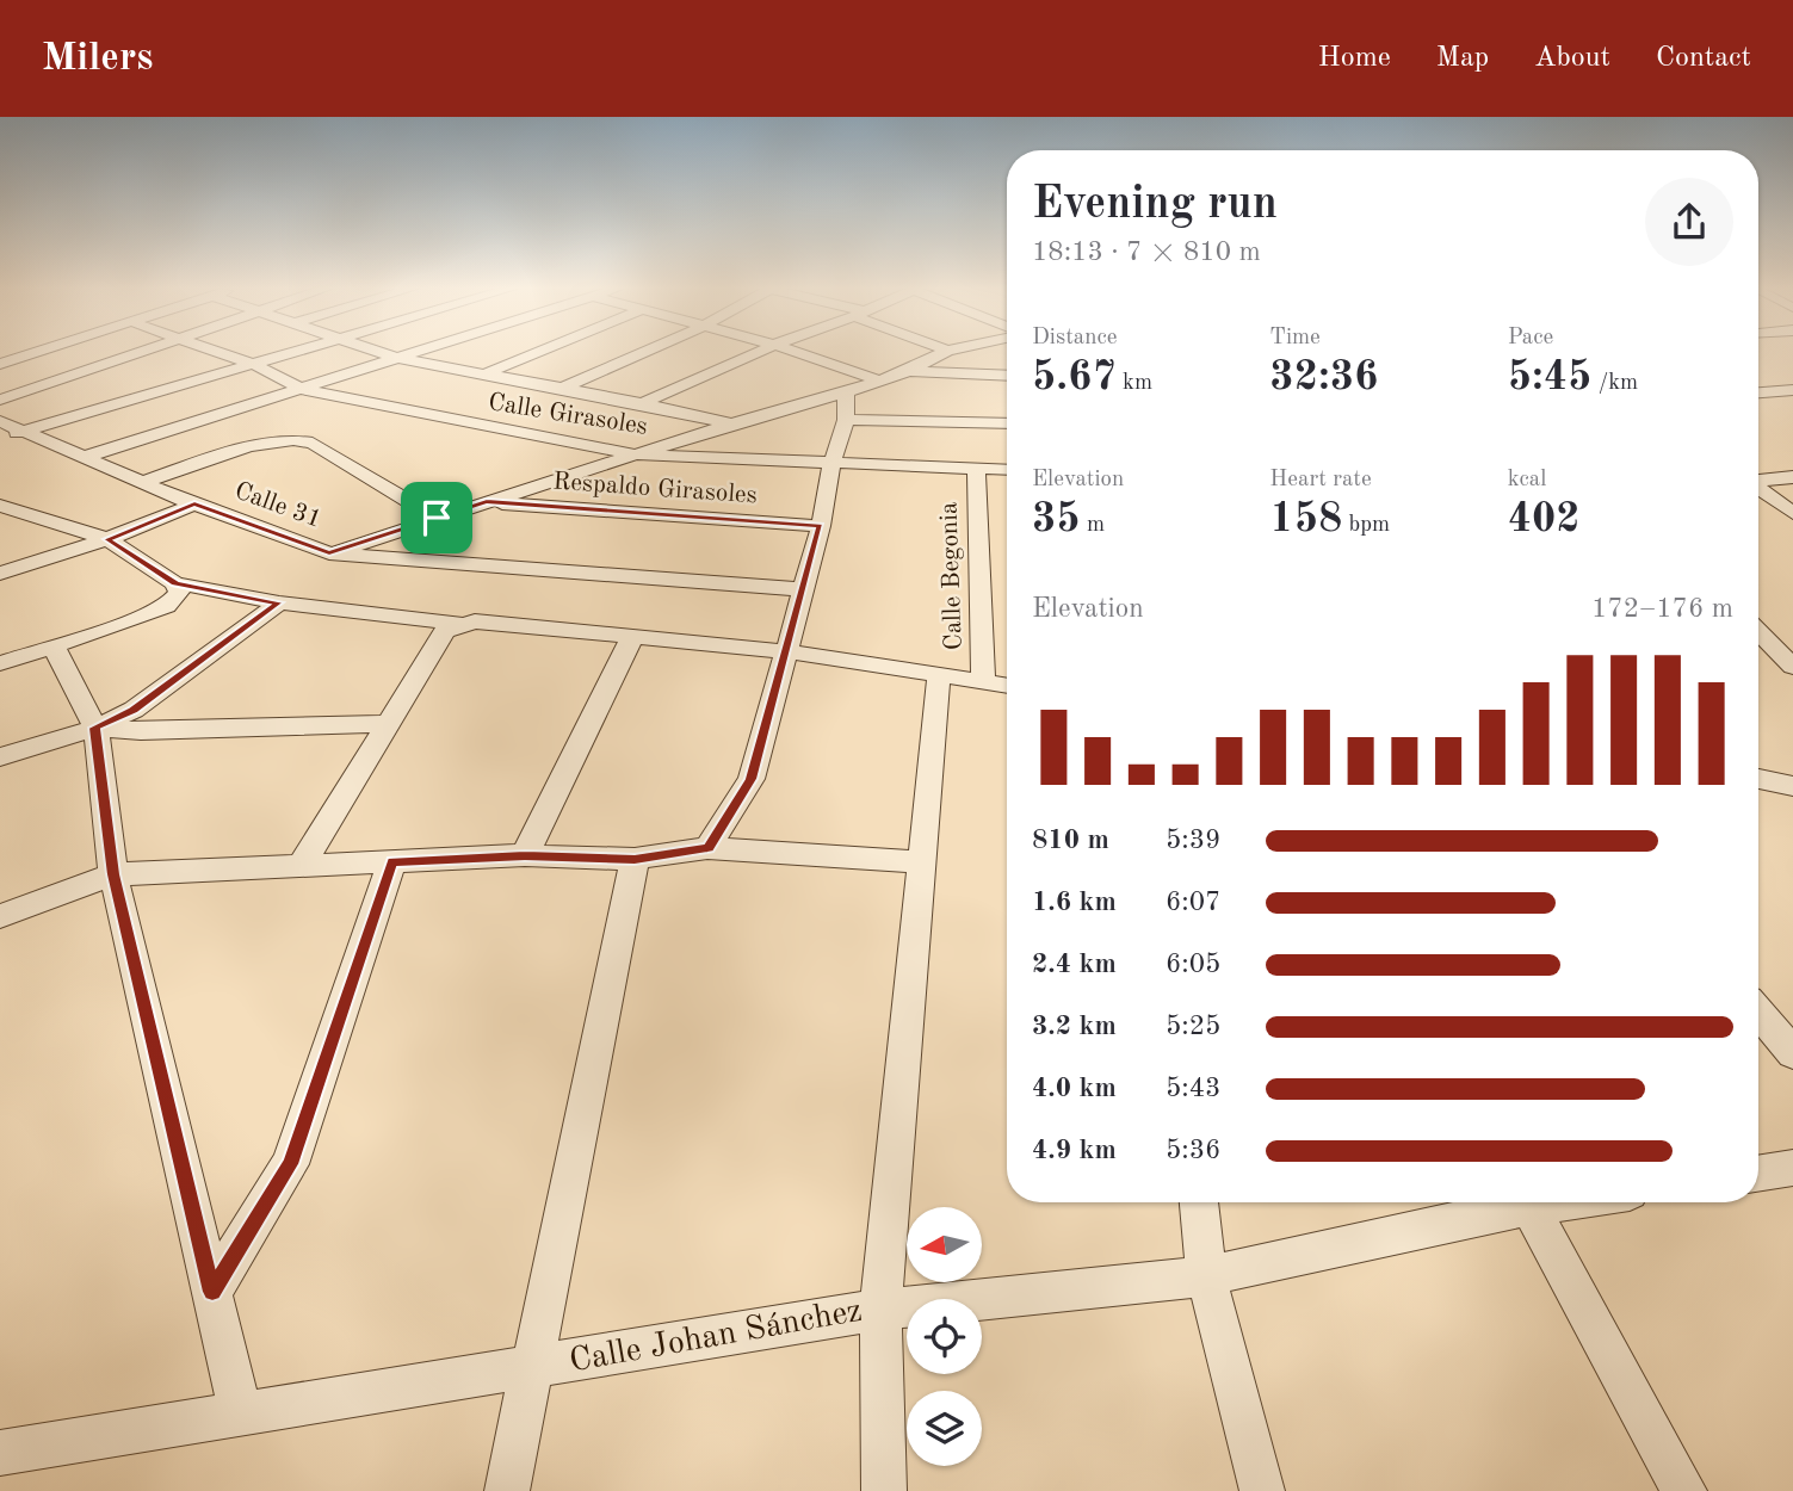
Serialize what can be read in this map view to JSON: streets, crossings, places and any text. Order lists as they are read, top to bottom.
{
  "streets": {
    "street": [
      "Calle Girasoles",
      "Respaldo Girasoles",
      "Calle 31",
      "Calle Begonia",
      "Calle Johan Sánchez"
    ]
  },
  "crossings": [
    ["Calle Girasoles", "Calle Begonia"]
  ],
  "north": "left",
  "page": {
    "header": "Milers",
    "nav": [
      "Home",
      "Map",
      "About",
      "Contact"
    ],
    "heading": ["Evening run", "18:13 · 7 × 810 m"],
    "stats": [
      ["Distance", "5.67 km"],
      ["Time", "32:36"],
      ["Pace", "5:45 /km"],
      ["Elevation", "35 m"],
      ["Heart rate", "158 bpm"],
      ["kcal", "402"]
    ],
    "chart": ["Elevation", "172–176 m"],
    "list": [
      {
        "name": "810 m",
        "note": "5:39"
      },
      {
        "name": "1.6 km",
        "note": "6:07"
      },
      {
        "name": "2.4 km",
        "note": "6:05"
      },
      {
        "name": "3.2 km",
        "note": "5:25"
      },
      {
        "name": "4.0 km",
        "note": "5:43"
      },
      {
        "name": "4.9 km",
        "note": "5:36"
      }
    ]
  }
}
